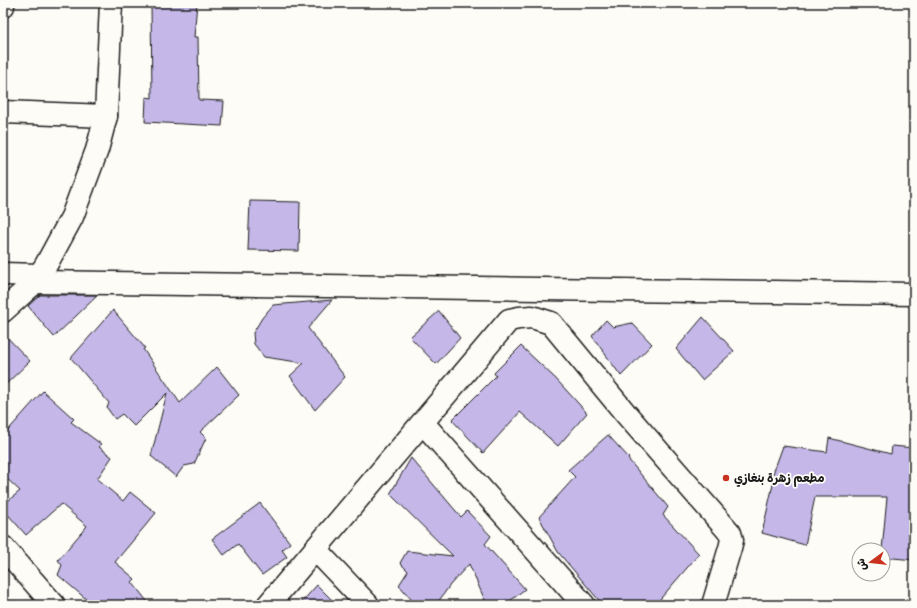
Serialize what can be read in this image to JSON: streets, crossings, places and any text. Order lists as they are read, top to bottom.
{
  "places": ["مطعم زهرة بنغازي"],
  "north": "left"
}
